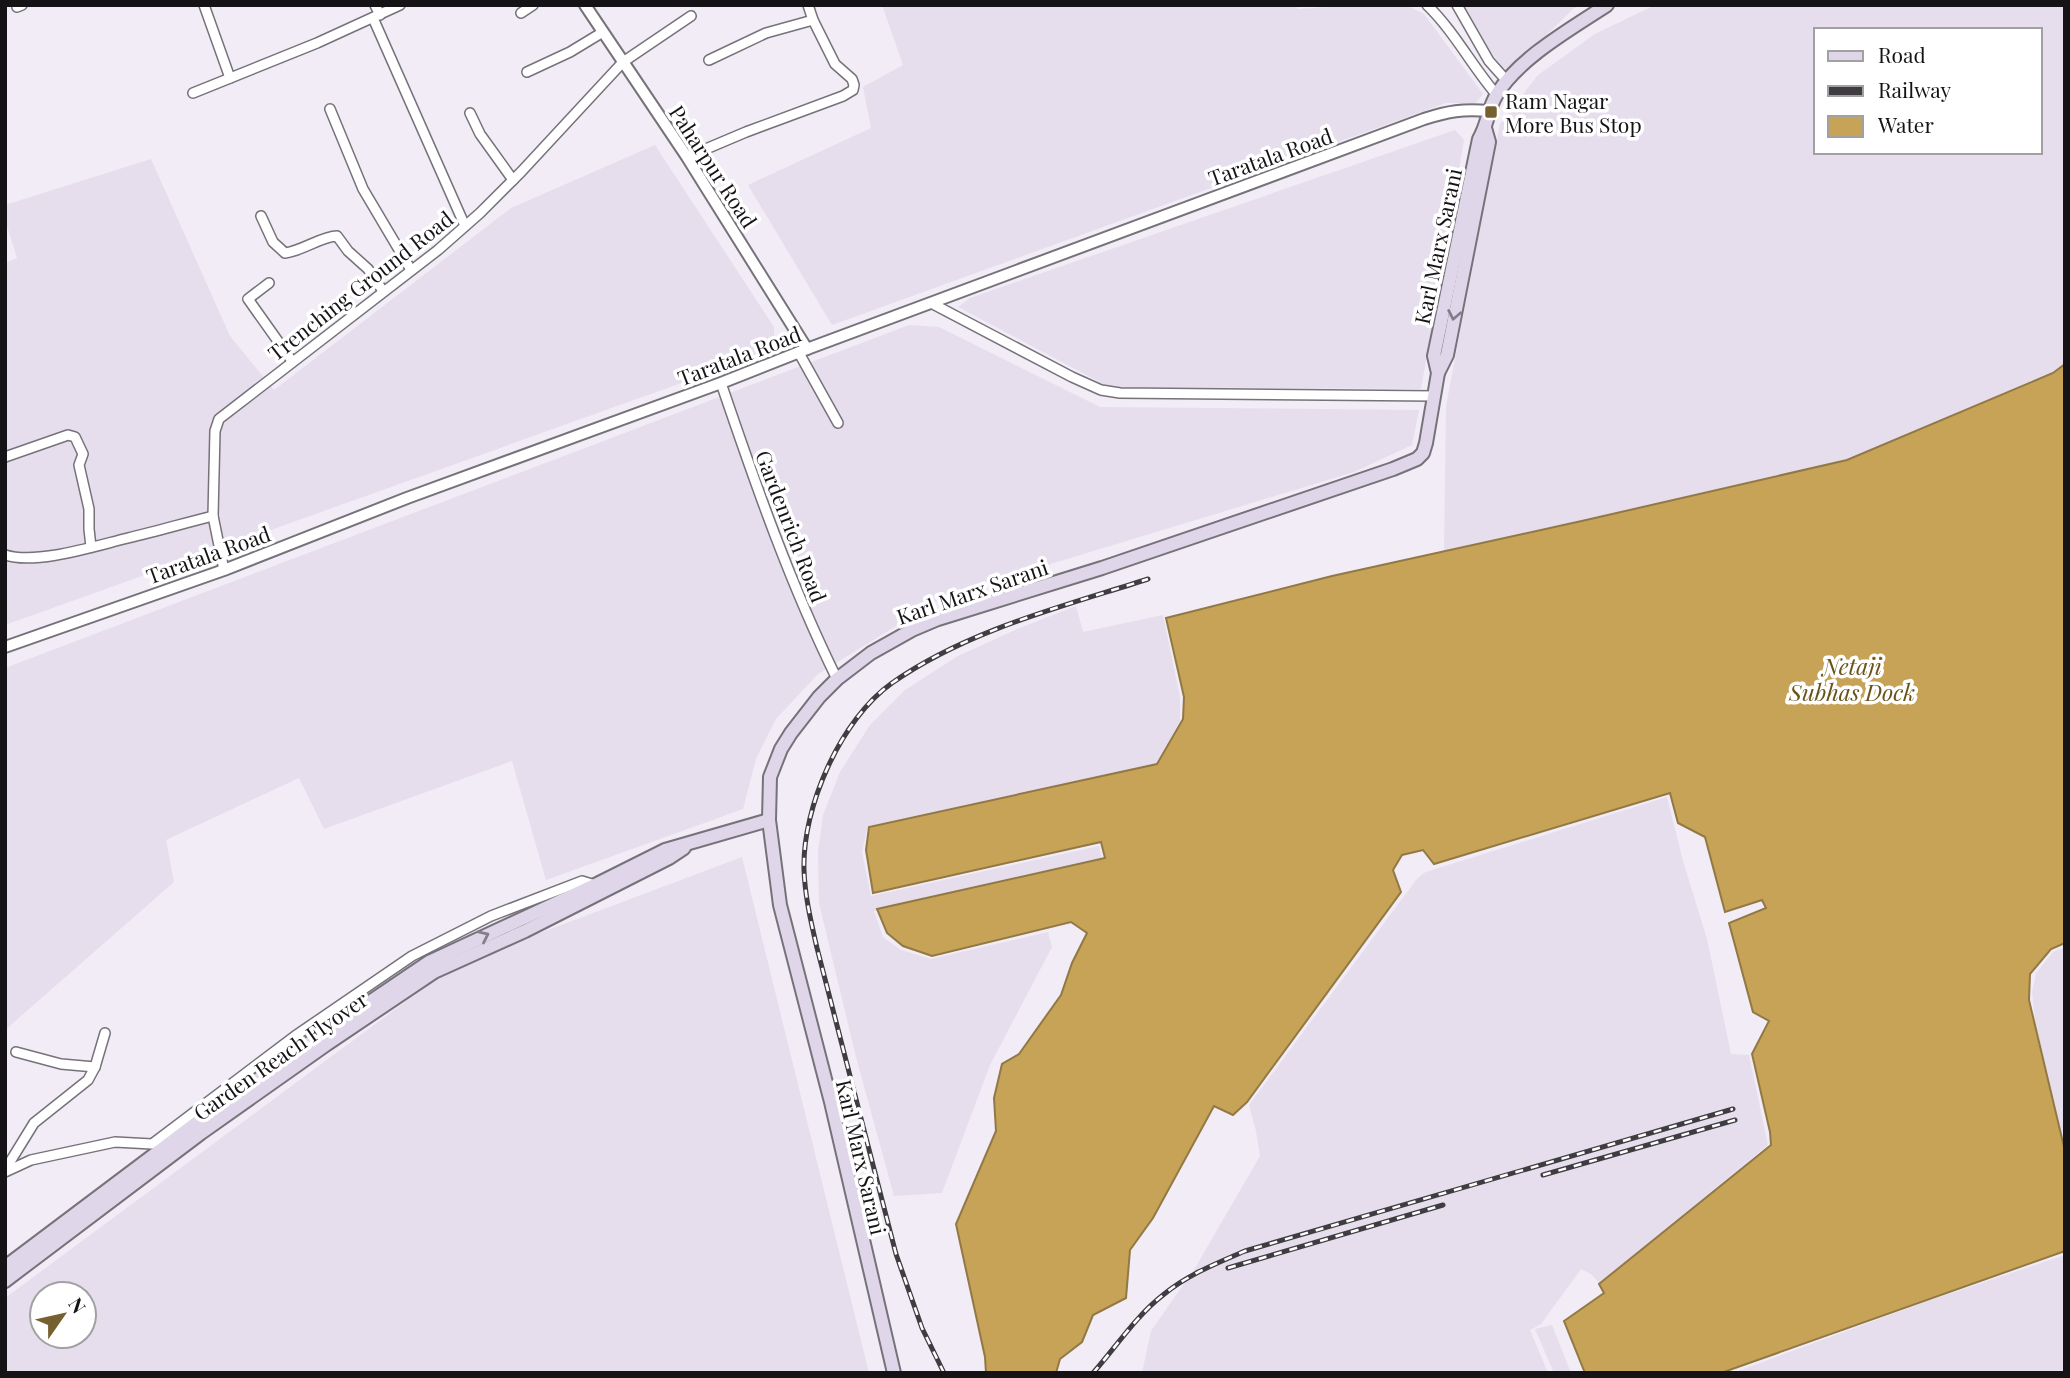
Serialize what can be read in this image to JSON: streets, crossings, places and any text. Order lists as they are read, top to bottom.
{
  "streets": {
    "main road": ["Karl Marx Sarani", "Garden Reach Flyover"],
    "street": [
      "Taratala Road",
      "Paharpur Road",
      "Trenching Ground Road",
      "Gardenrich Road"
    ]
  },
  "crossings": [
    ["Taratala Road", "Paharpur Road"],
    ["Taratala Road", "Karl Marx Sarani"],
    ["Taratala Road", "Trenching Ground Road"],
    ["Taratala Road", "Gardenrich Road"],
    ["Paharpur Road", "Trenching Ground Road"],
    ["Karl Marx Sarani", "Gardenrich Road"],
    ["Karl Marx Sarani", "Garden Reach Flyover"]
  ],
  "water": ["Netaji Subhas Dock"],
  "places": {
    "transit": ["Ram Nagar More Bus Stop"]
  },
  "legend": ["Road", "Railway", "Water"],
  "north": "top right"
}
